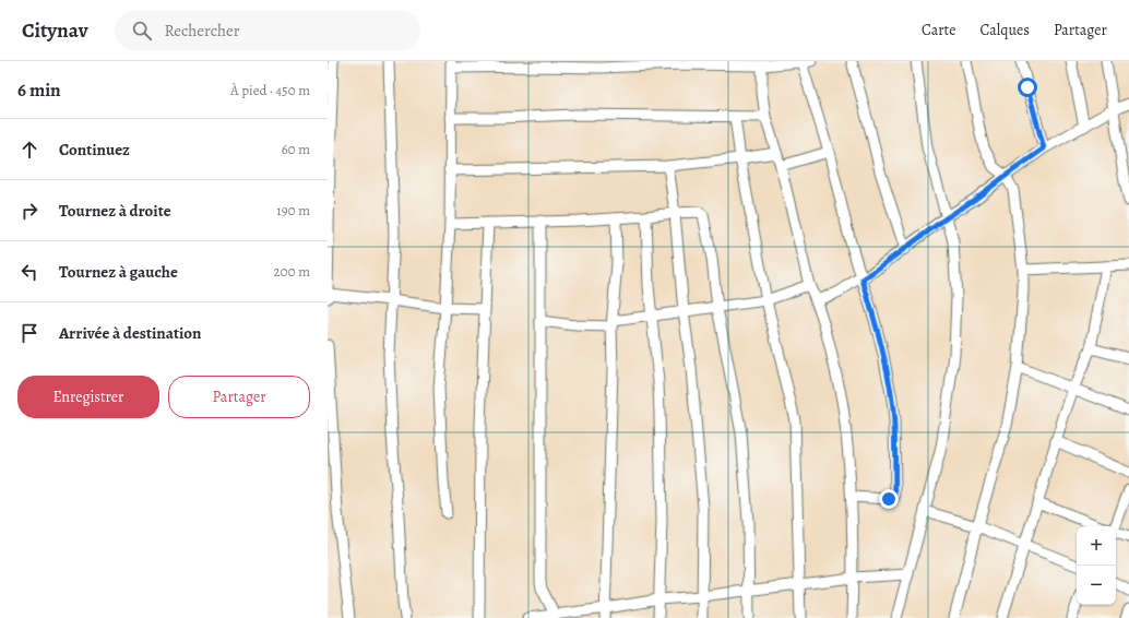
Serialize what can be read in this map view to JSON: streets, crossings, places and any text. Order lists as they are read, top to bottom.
{
  "page": {
    "header": "Citynav",
    "search": "Rechercher",
    "nav": ["Carte", "Calques", "Partager"],
    "heading": ["6 min", "À pied · 450 m"],
    "list": [
      ["Continuez", "60 m"],
      ["Tournez à droite", "190 m"],
      ["Tournez à gauche", "200 m"],
      "Arrivée à destination"
    ],
    "buttons": ["Enregistrer", "Partager"],
    "map_buttons": ["+", "−"]
  }
}
